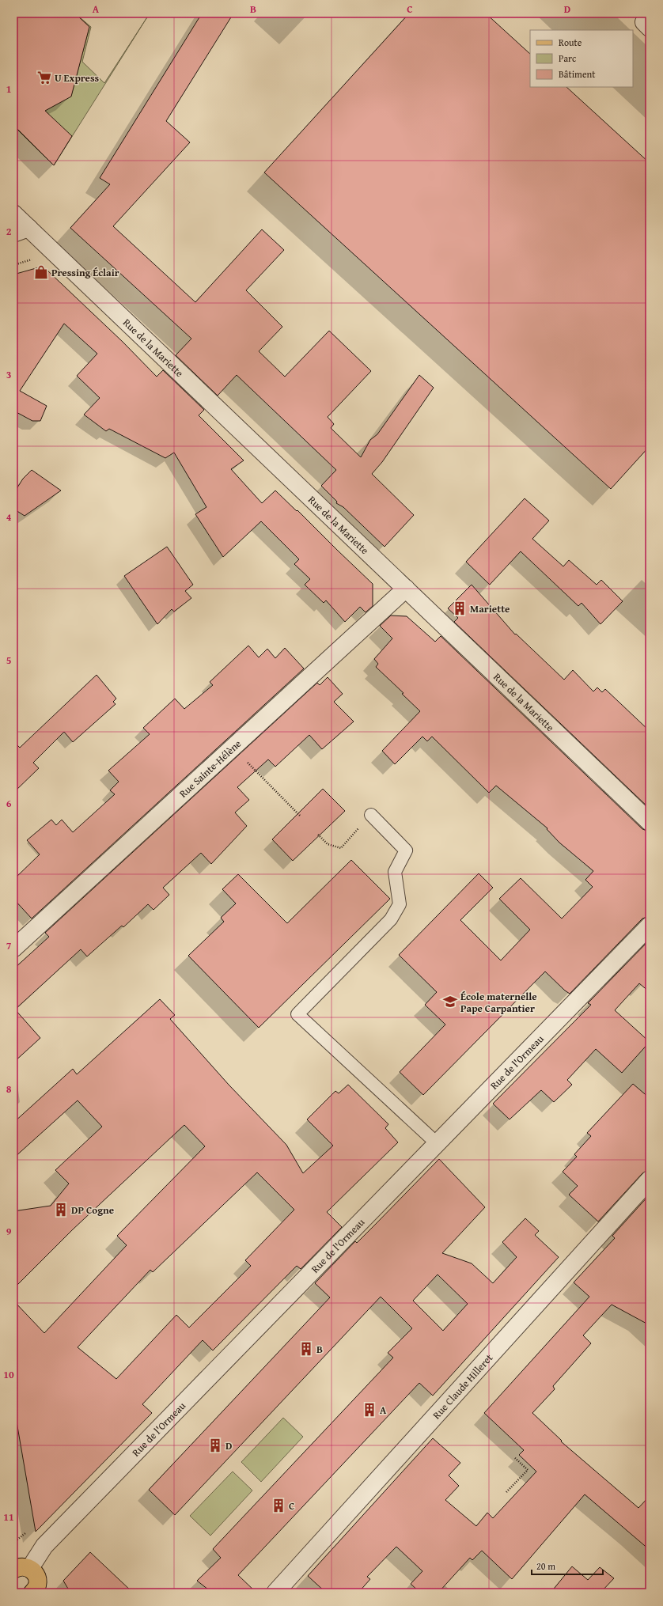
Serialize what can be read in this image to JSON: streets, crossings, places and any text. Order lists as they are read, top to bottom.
{
  "streets": {
    "street": [
      "Rue de la Mariette",
      "Rue Sainte-Hélène",
      "Rue de l'Ormeau",
      "Rue Claude Hilleret"
    ]
  },
  "crossings": [
    ["Rue de la Mariette", "Rue Sainte-Hélène"]
  ],
  "places": {
    "supermarket": ["U Express"],
    "shop": ["Pressing Éclair"],
    "building": [
      "Mariette",
      "DP Cogne",
      "B",
      "A",
      "D",
      "C"
    ],
    "school or university": ["École maternelle Pape Carpantier"]
  },
  "legend": ["Route", "Parc", "Bâtiment"],
  "scale_bar": "20 m",
  "grid": {
    "columns": [
      "A",
      "B",
      "C",
      "D"
    ],
    "rows": [
      "1",
      "2",
      "3",
      "4",
      "5",
      "6",
      "7",
      "8",
      "9",
      "10",
      "11"
    ]
  }
}
